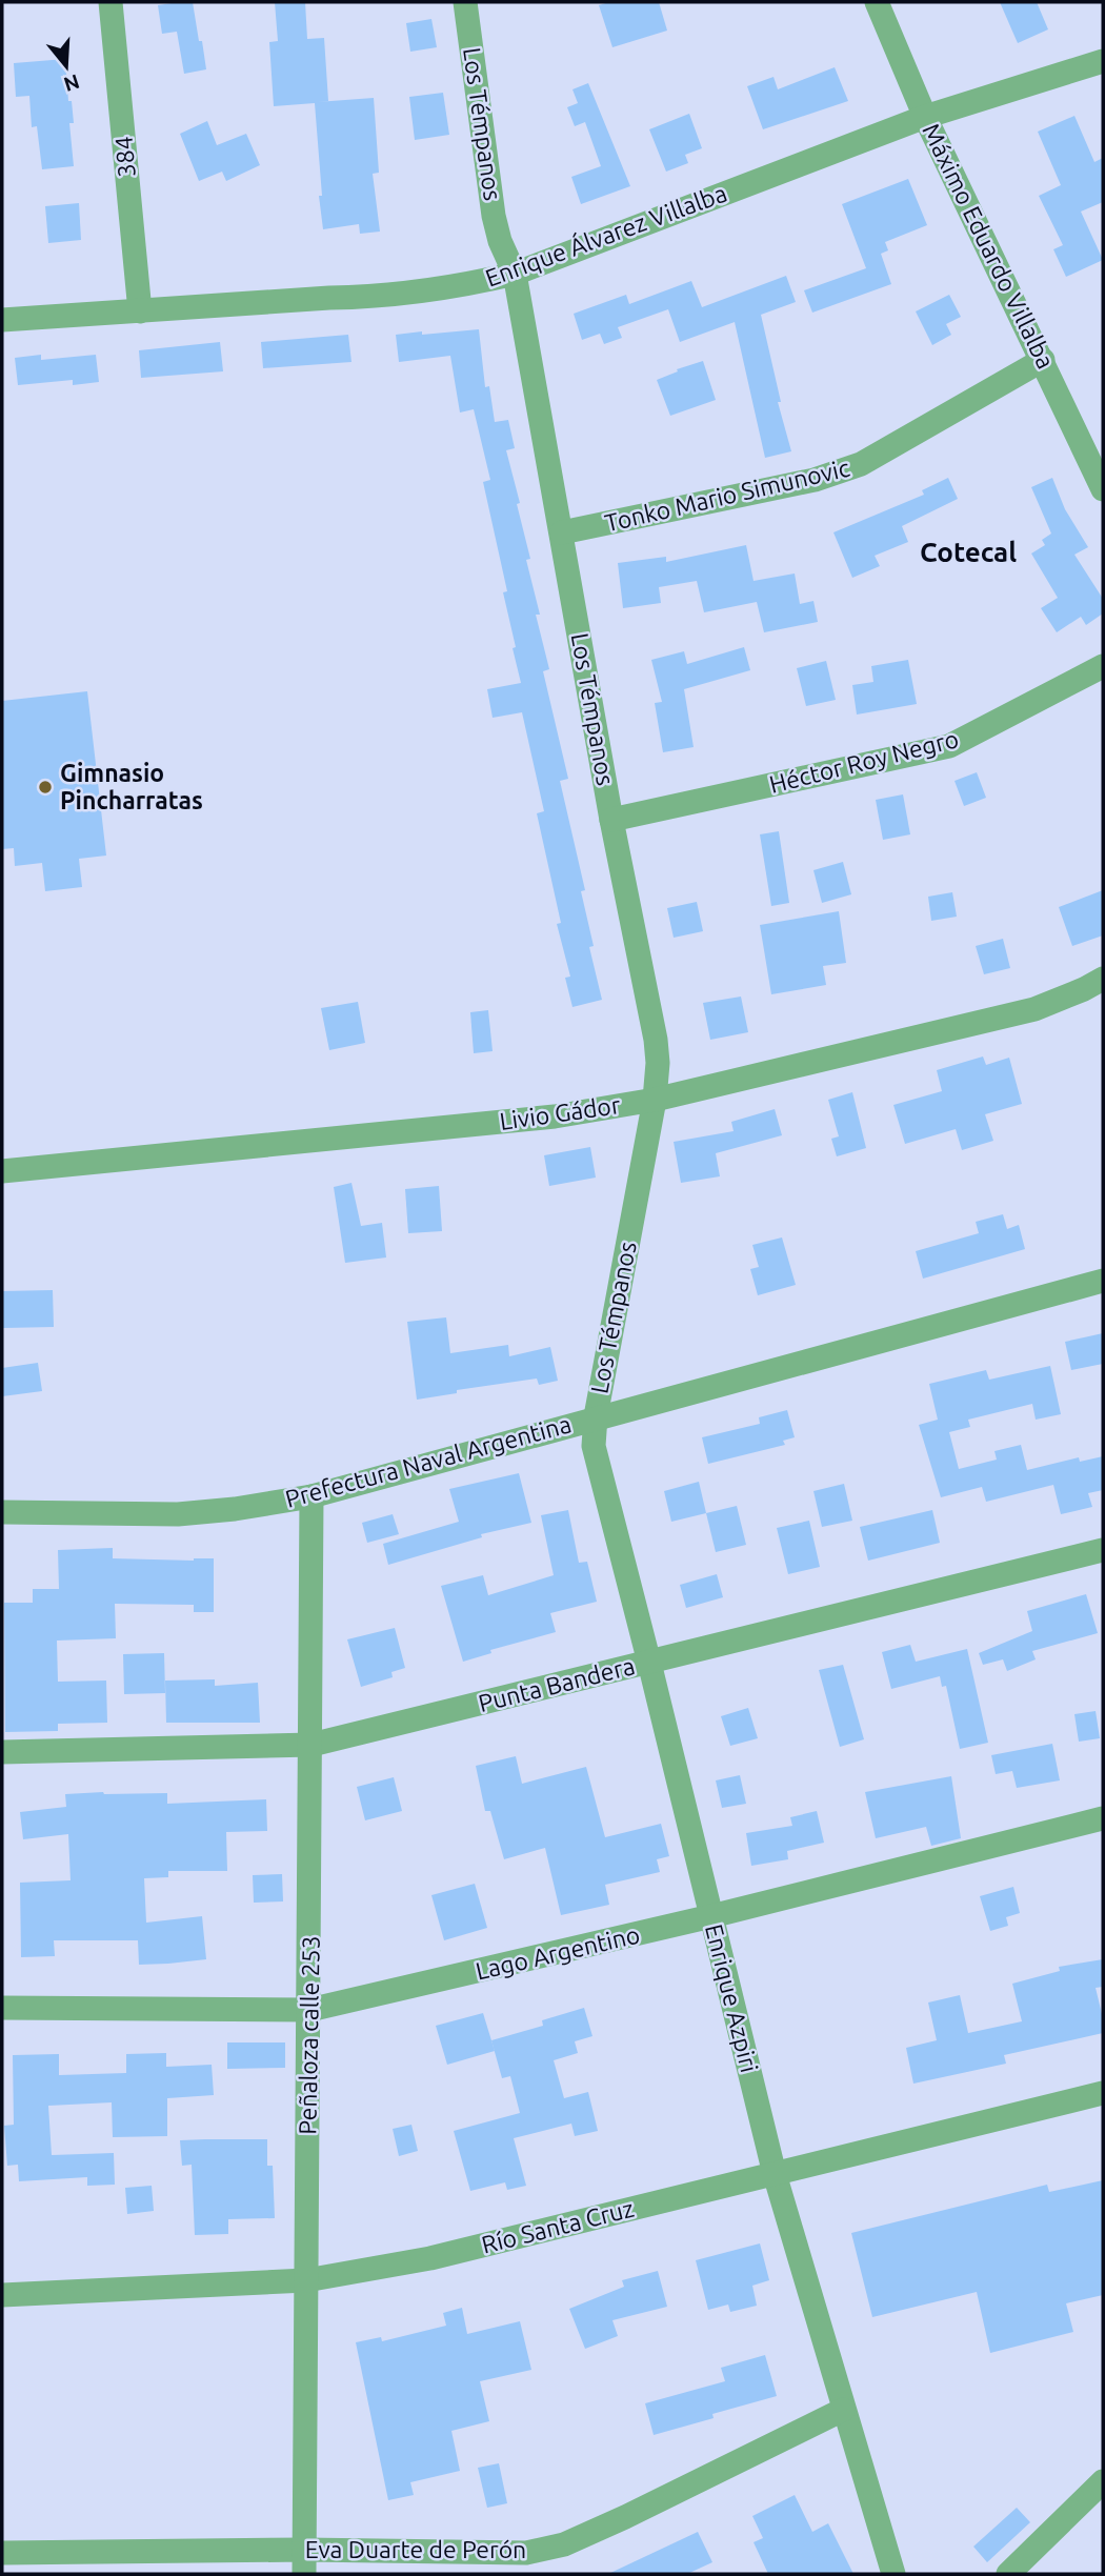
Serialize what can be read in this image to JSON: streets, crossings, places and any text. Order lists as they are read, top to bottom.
{
  "streets": {
    "street": [
      "Los Témpanos",
      "384",
      "Enrique Álvarez Villalba",
      "Máximo Eduardo Villalba",
      "Tonko Mario Simunovic",
      "Héctor Roy Negro",
      "Livio Gádor",
      "Prefectura Naval Argentina",
      "Punta Bandera",
      "Lago Argentino",
      "Enrique Azpiri",
      "Peñaloza calle 253",
      "Río Santa Cruz",
      "Eva Duarte de Perón"
    ]
  },
  "crossings": [
    ["Los Témpanos", "Enrique Álvarez Villalba"],
    ["Los Témpanos", "Tonko Mario Simunovic"],
    ["Los Témpanos", "Héctor Roy Negro"],
    ["Los Témpanos", "Livio Gádor"],
    ["Los Témpanos", "Prefectura Naval Argentina"],
    ["Los Témpanos", "Enrique Azpiri"],
    ["384", "Enrique Álvarez Villalba"],
    ["Enrique Álvarez Villalba", "Máximo Eduardo Villalba"],
    ["Máximo Eduardo Villalba", "Tonko Mario Simunovic"],
    ["Prefectura Naval Argentina", "Enrique Azpiri"],
    ["Prefectura Naval Argentina", "Peñaloza calle 253"],
    ["Punta Bandera", "Enrique Azpiri"],
    ["Punta Bandera", "Peñaloza calle 253"],
    ["Lago Argentino", "Enrique Azpiri"],
    ["Lago Argentino", "Peñaloza calle 253"],
    ["Enrique Azpiri", "Río Santa Cruz"],
    ["Enrique Azpiri", "Eva Duarte de Perón"],
    ["Peñaloza calle 253", "Río Santa Cruz"],
    ["Peñaloza calle 253", "Eva Duarte de Perón"]
  ],
  "districts": ["Cotecal"],
  "places": ["Gimnasio Pincharratas"],
  "north": "bottom"
}
